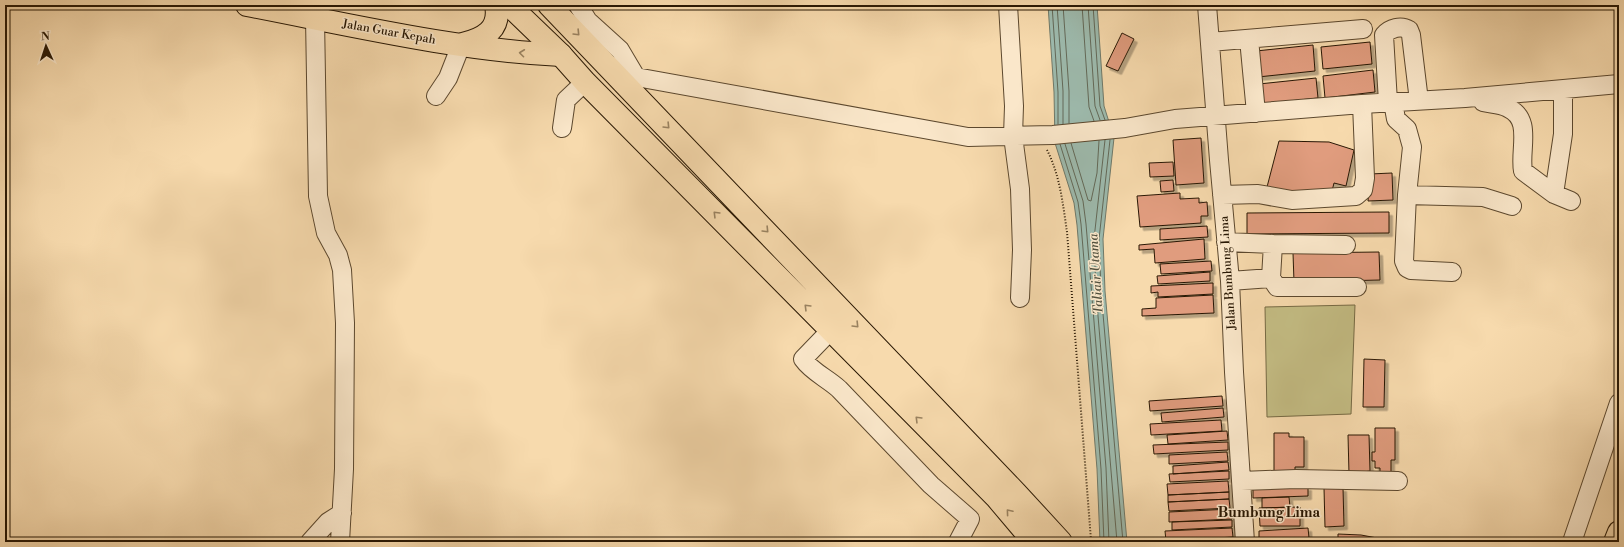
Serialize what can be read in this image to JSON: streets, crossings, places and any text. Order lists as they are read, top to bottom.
{
  "streets": {
    "main road": ["Jalan Guar Kepah"],
    "street": ["Jalan Bumbung Lima"]
  },
  "districts": ["Bumbung Lima"],
  "water": ["Taliair Utama"],
  "north": "top"
}
